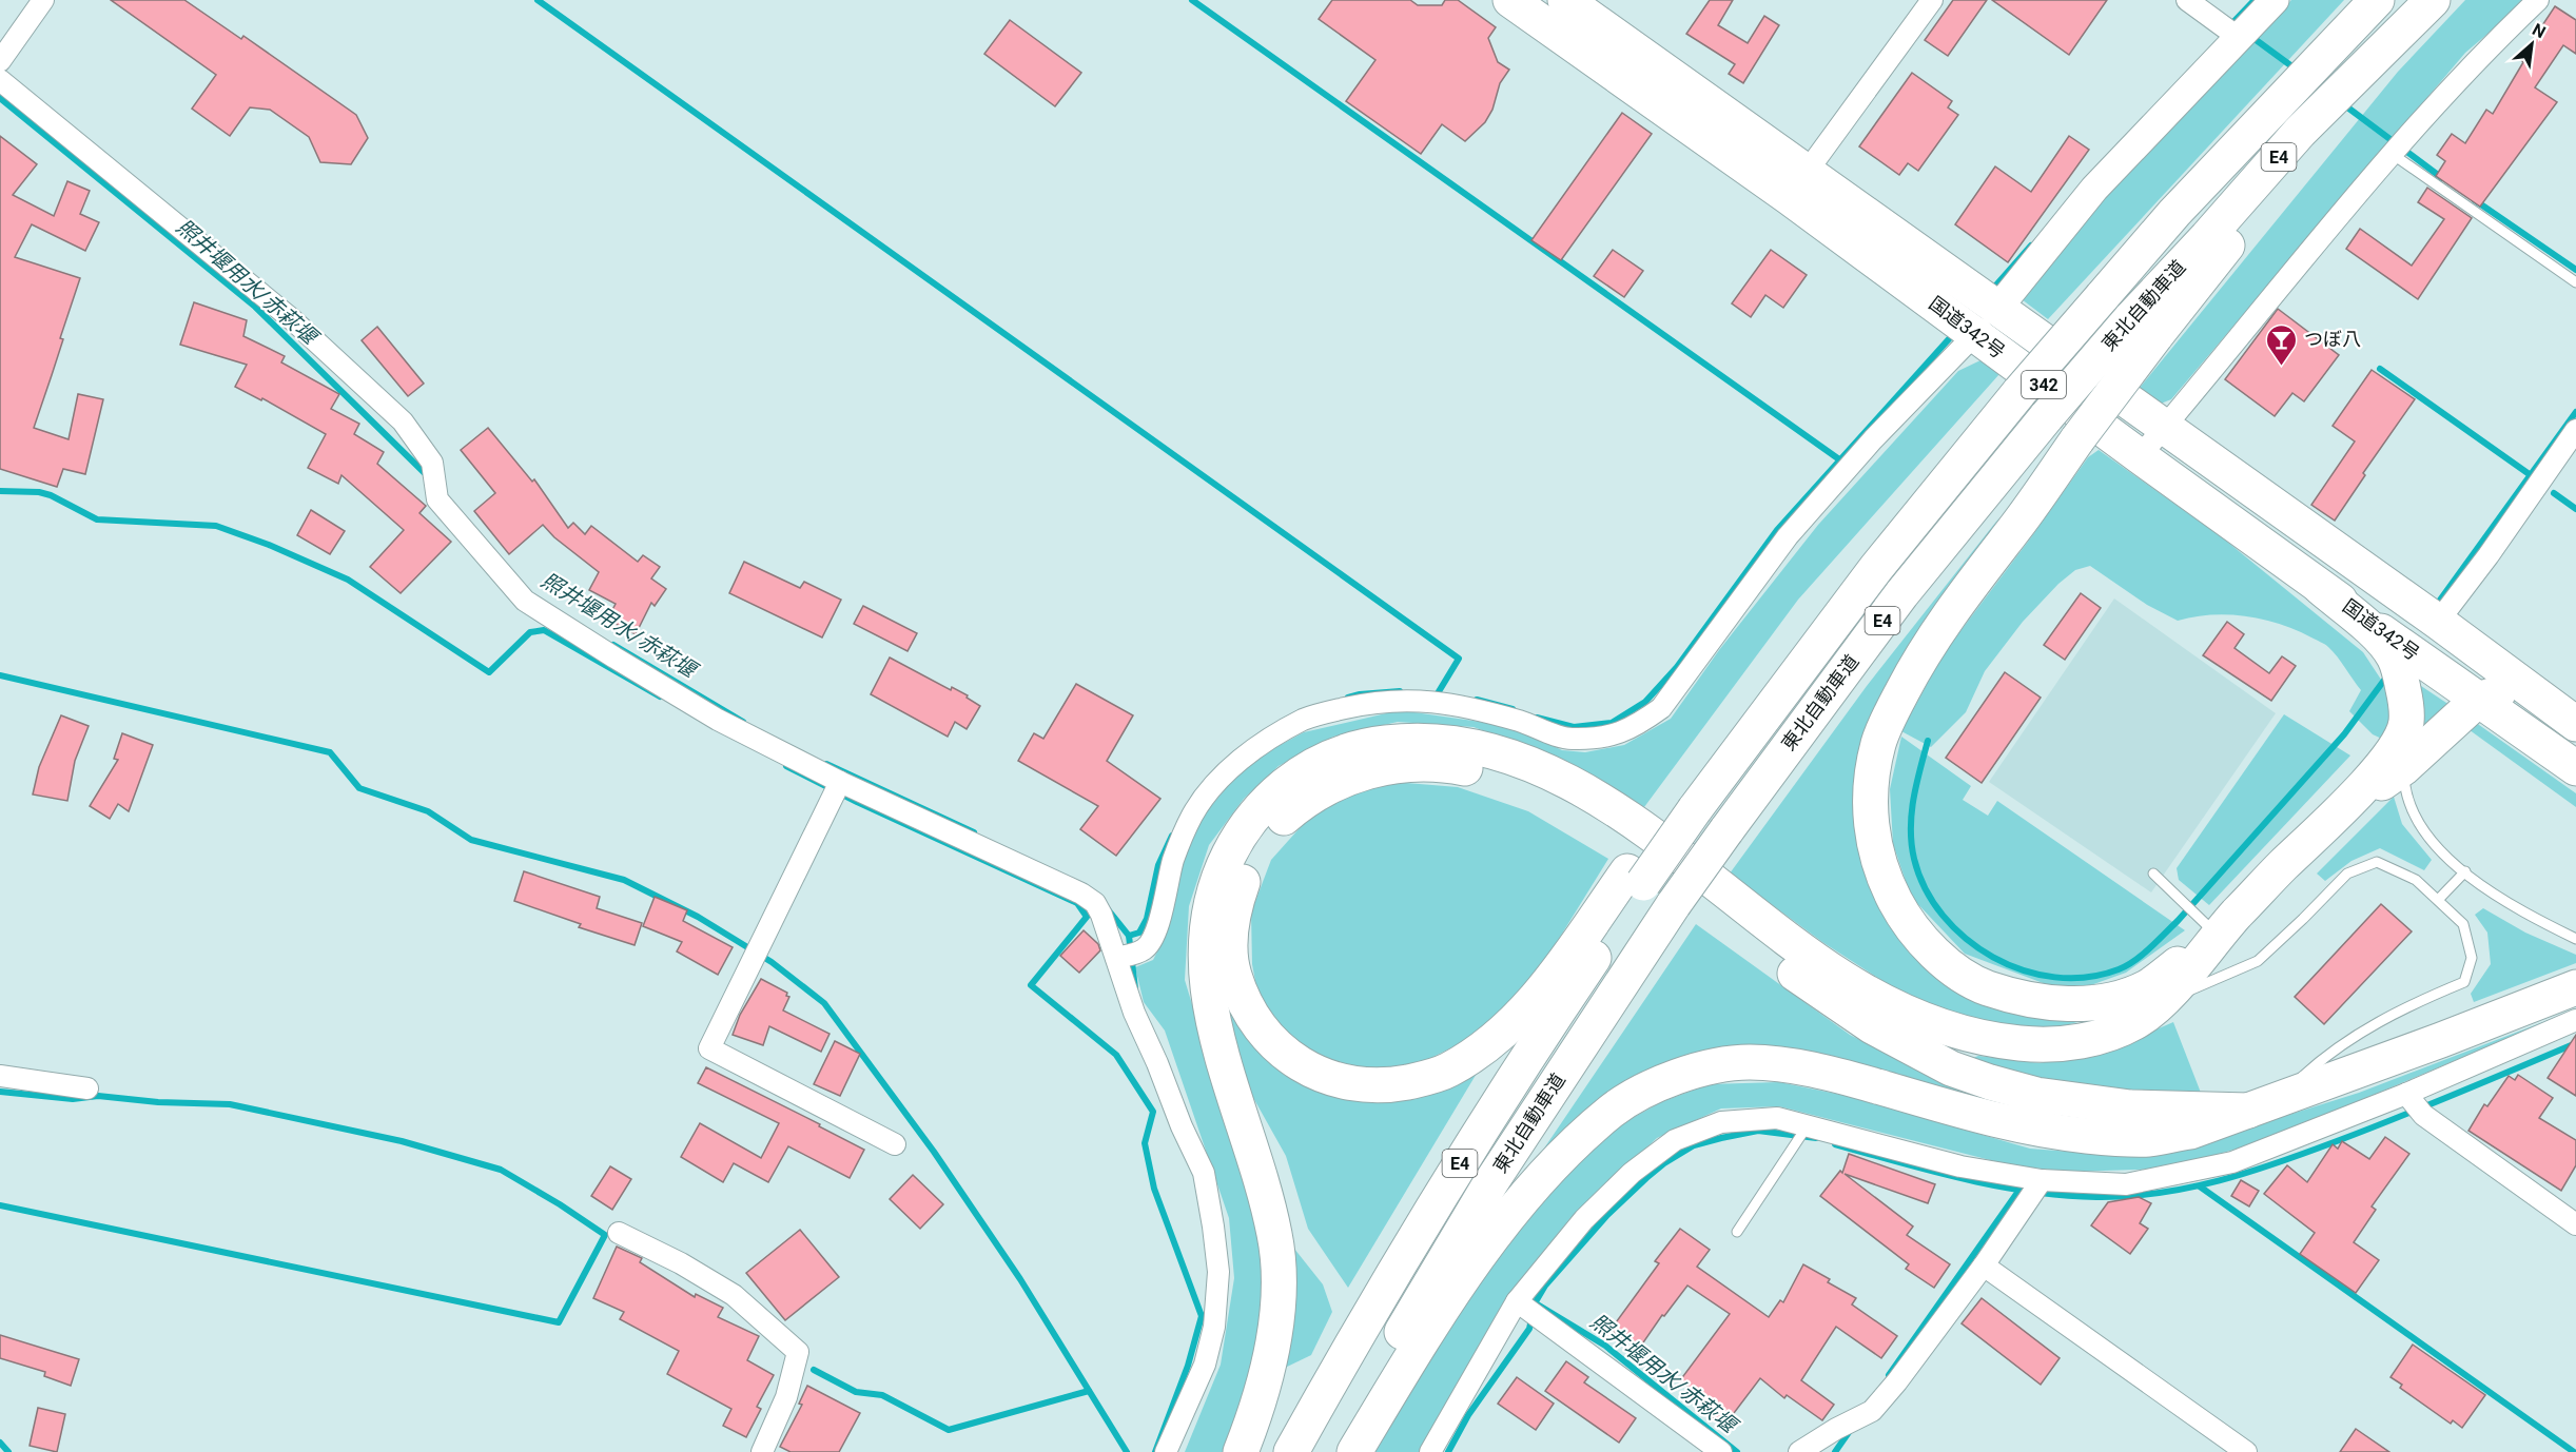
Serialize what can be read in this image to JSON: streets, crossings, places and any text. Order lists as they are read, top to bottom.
{
  "streets": {
    "highway": [
      "E4",
      "東北自動車道",
      "国道342号",
      "342"
    ]
  },
  "water": ["照井堰用水/赤萩堰"],
  "places": {
    "bar": ["つぼ八"]
  },
  "north": "top right"
}
